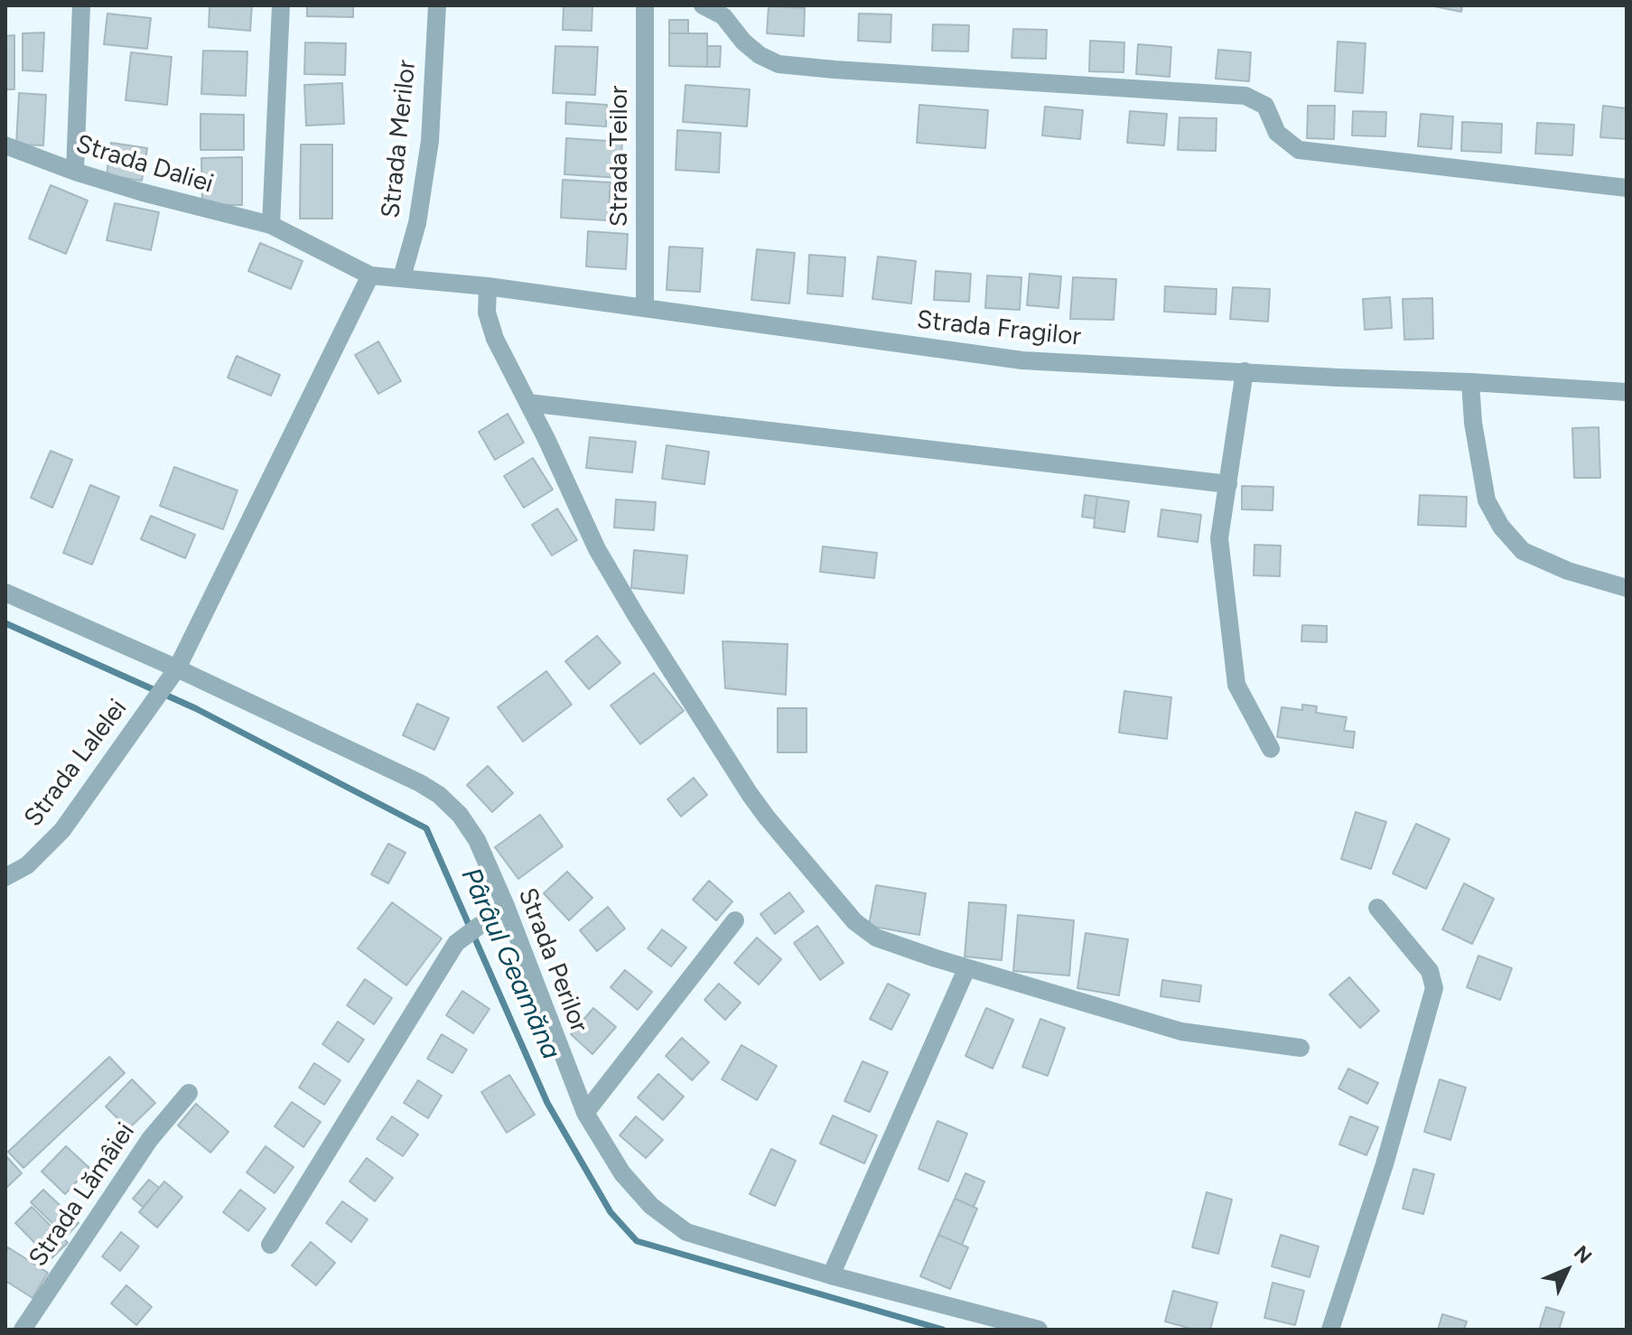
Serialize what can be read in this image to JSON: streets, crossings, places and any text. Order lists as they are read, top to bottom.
{
  "streets": {
    "street": [
      "Strada Merilor",
      "Strada Teilor",
      "Strada Daliei",
      "Strada Fragilor",
      "Strada Lalelei",
      "Strada Perilor",
      "Strada Lămâiei"
    ]
  },
  "crossings": [
    ["Strada Merilor", "Strada Fragilor"],
    ["Strada Teilor", "Strada Fragilor"],
    ["Strada Daliei", "Strada Fragilor"],
    ["Strada Daliei", "Strada Lalelei"],
    ["Strada Fragilor", "Strada Lalelei"],
    ["Strada Lalelei", "Strada Perilor"]
  ],
  "water": ["Pârâul Geamăna"],
  "north": "top right"
}
